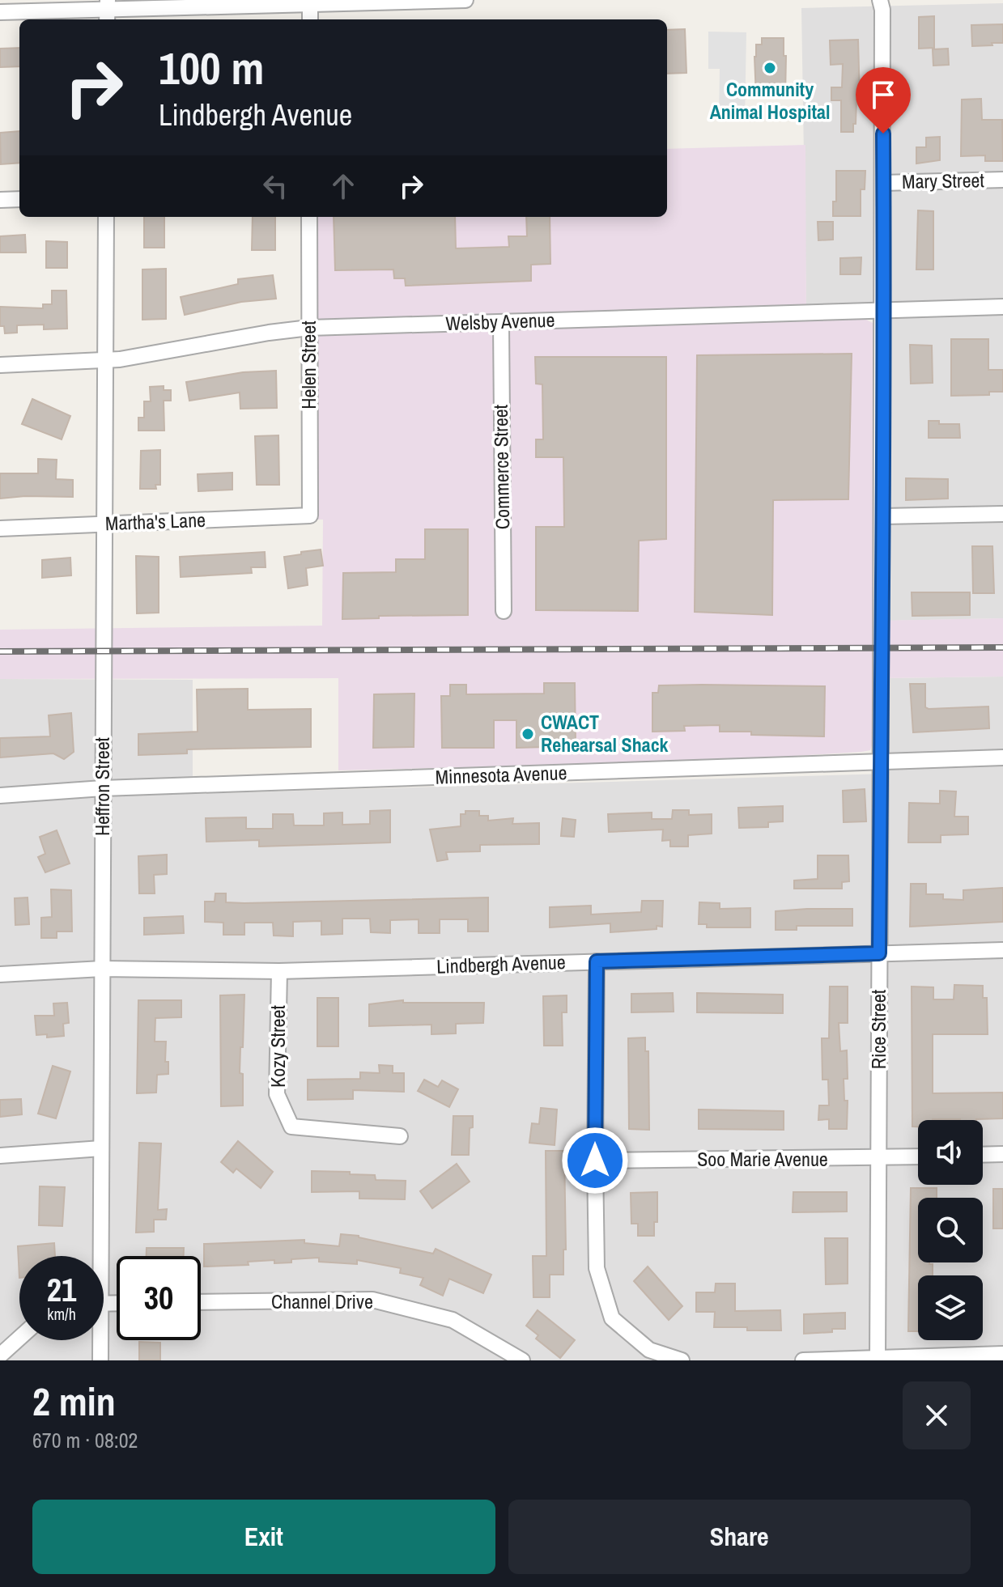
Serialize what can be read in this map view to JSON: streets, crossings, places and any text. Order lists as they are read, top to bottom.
{
  "streets": {
    "street": [
      "Mary Street",
      "Welsby Avenue",
      "Helen Street",
      "Commerce Street",
      "Martha's Lane",
      "Minnesota Avenue",
      "Heffron Street",
      "Lindbergh Avenue",
      "Rice Street",
      "Kozy Street",
      "Soo Marie Avenue",
      "Channel Drive"
    ]
  },
  "crossings": [
    ["Mary Street", "Rice Street"],
    ["Welsby Avenue", "Helen Street"],
    ["Welsby Avenue", "Commerce Street"],
    ["Welsby Avenue", "Heffron Street"],
    ["Welsby Avenue", "Rice Street"],
    ["Helen Street", "Martha's Lane"],
    ["Martha's Lane", "Heffron Street"],
    ["Minnesota Avenue", "Heffron Street"],
    ["Minnesota Avenue", "Rice Street"],
    ["Heffron Street", "Lindbergh Avenue"],
    ["Lindbergh Avenue", "Rice Street"],
    ["Lindbergh Avenue", "Kozy Street"],
    ["Rice Street", "Soo Marie Avenue"]
  ],
  "places": ["Community Animal Hospital", "CWACT Rehearsal Shack"],
  "page": {
    "turn": ["100 m", "Lindbergh Avenue"],
    "speed": "21 km/h",
    "limit": "30",
    "heading": ["2 min", "670 m · 08:02"],
    "buttons": ["Exit", "Share"]
  }
}
